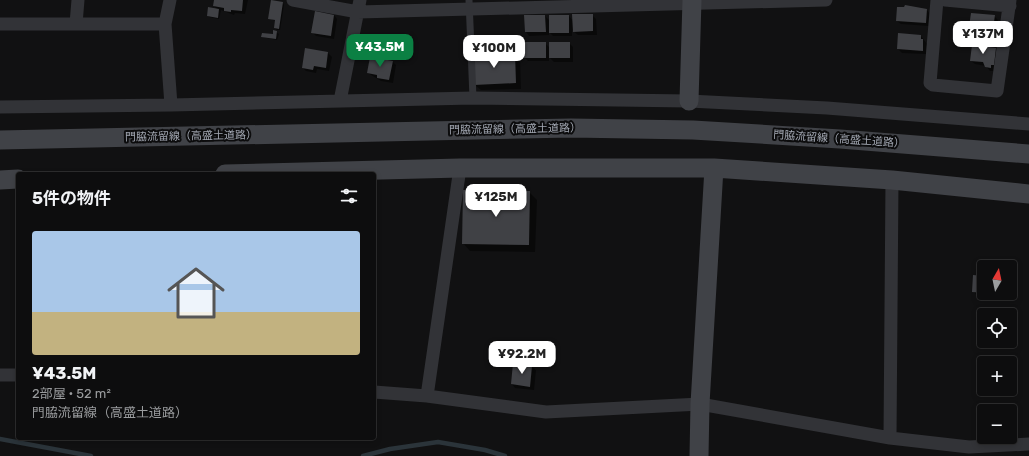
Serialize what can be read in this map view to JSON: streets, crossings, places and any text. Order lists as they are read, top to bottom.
{
  "streets": {
    "street": ["門脇流留線（高盛土道路）"]
  },
  "north": "top",
  "page": {
    "price": [
      "¥137M",
      "¥43.5M",
      "¥100M",
      "¥125M",
      "¥92.2M"
    ],
    "heading": "5件の物件",
    "list": [
      {
        "name": "¥43.5M",
        "note": "2部屋 · 52 m² · 門脇流留線（高盛土道路）"
      }
    ],
    "map_buttons": ["+", "−"]
  }
}
